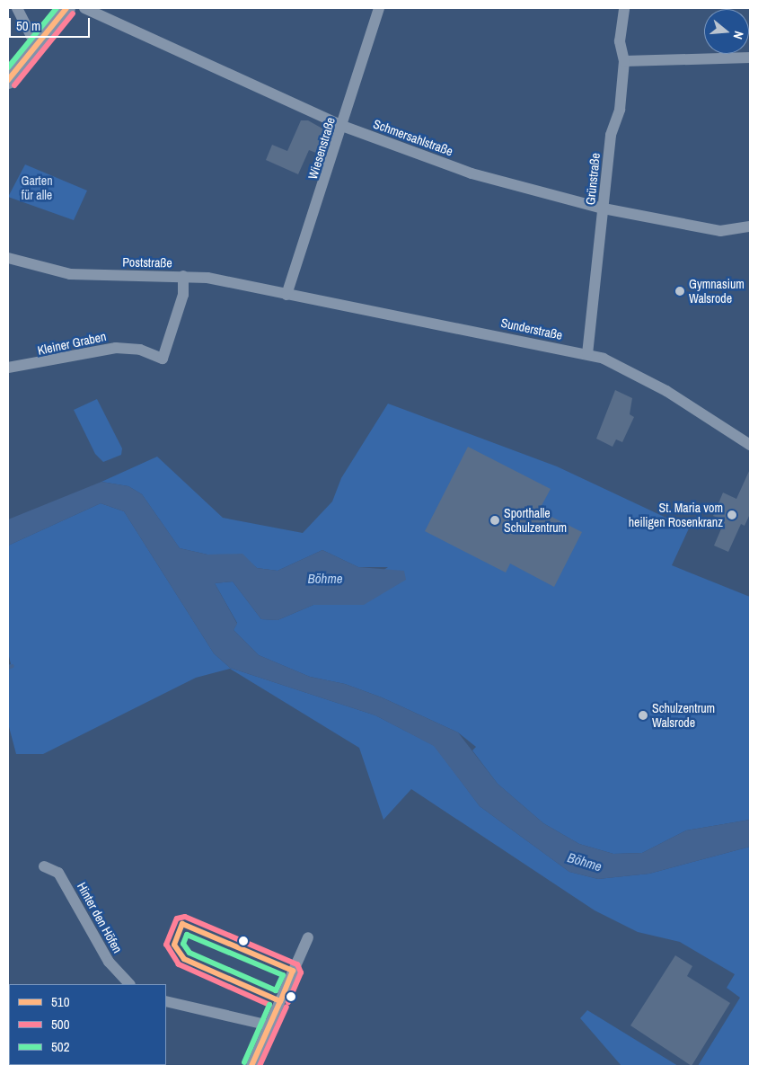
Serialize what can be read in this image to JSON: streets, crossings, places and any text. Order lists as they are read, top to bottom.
{
  "streets": {
    "street": [
      "Schmersahlstraße",
      "Wiesenstraße",
      "Grünstraße",
      "Poststraße",
      "Sunderstraße",
      "Kleiner Graben",
      "Hinter den Höfen"
    ]
  },
  "crossings": [
    ["Schmersahlstraße", "Wiesenstraße"],
    ["Schmersahlstraße", "Grünstraße"],
    ["Wiesenstraße", "Poststraße"],
    ["Wiesenstraße", "Sunderstraße"],
    ["Grünstraße", "Sunderstraße"],
    ["Poststraße", "Sunderstraße"],
    ["Poststraße", "Kleiner Graben"]
  ],
  "water": ["Böhme"],
  "parks": ["Garten für alle"],
  "places": [
    "Gymnasium Walsrode",
    "St. Maria vom heiligen Rosenkranz",
    "Sporthalle Schulzentrum",
    "Schulzentrum Walsrode"
  ],
  "lines": ["transit line 510", "transit line 502", "transit line 500"],
  "legend": ["510", "500", "502"],
  "scale_bar": "50 m",
  "north": "right"
}
